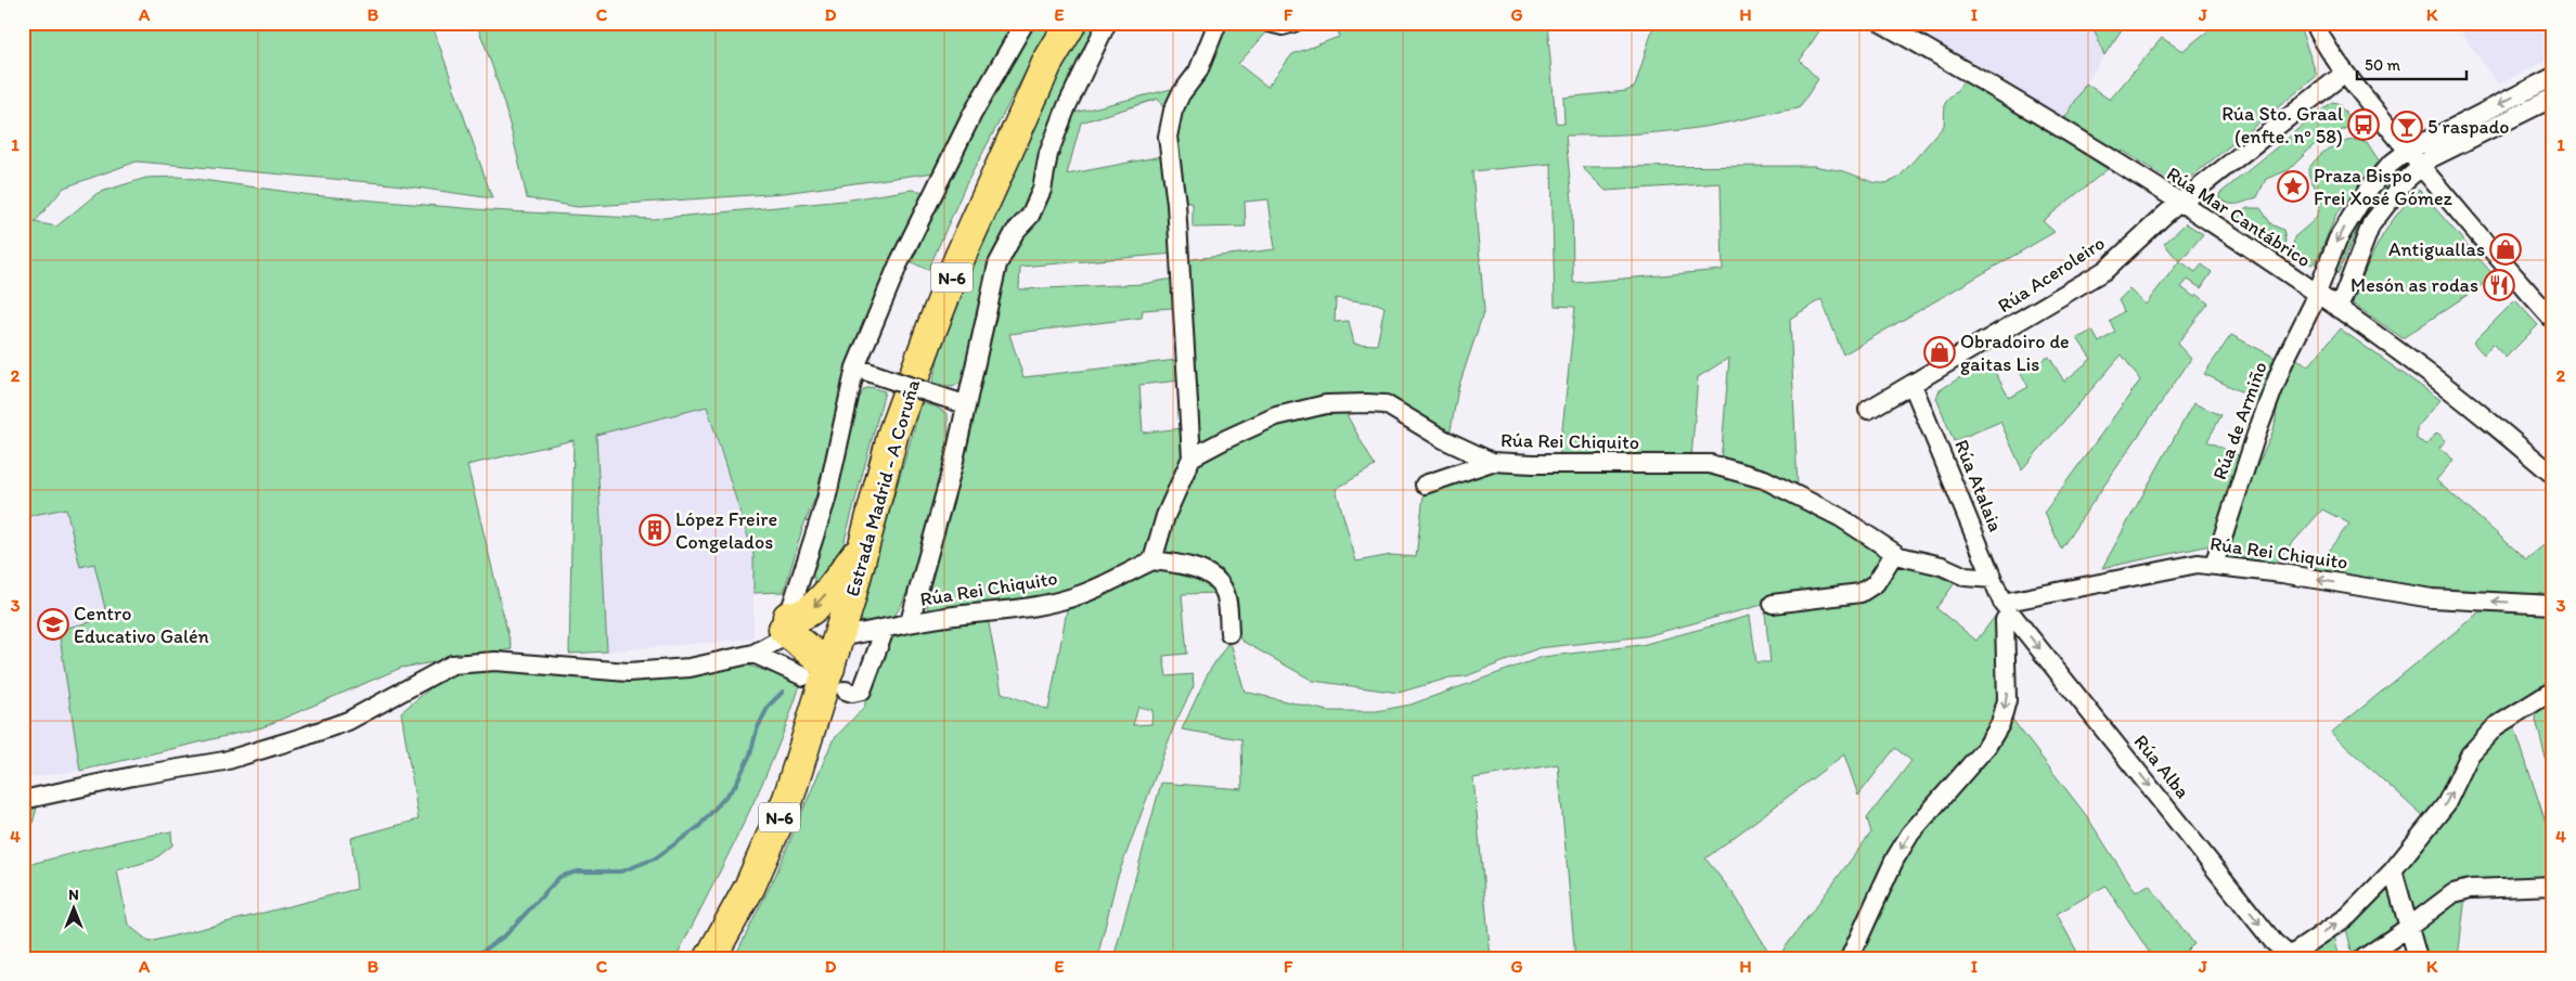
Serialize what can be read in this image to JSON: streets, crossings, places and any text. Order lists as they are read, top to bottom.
{
  "streets": {
    "highway": ["N-6", "Estrada Madrid - A Coruña"],
    "street": [
      "Rúa Mar Cantábrico",
      "Rúa Aceroleiro",
      "Rúa de Armiño",
      "Rúa Rei Chiquito",
      "Rúa Atalaia",
      "Rúa Alba"
    ]
  },
  "crossings": [
    ["Rúa Mar Cantábrico", "Rúa Aceroleiro"],
    ["Rúa Mar Cantábrico", "Rúa de Armiño"],
    ["Rúa Aceroleiro", "Rúa Atalaia"],
    ["Rúa de Armiño", "Rúa Rei Chiquito"],
    ["Rúa Rei Chiquito", "Rúa Atalaia"],
    ["Rúa Rei Chiquito", "Estrada Madrid - A Coruña"],
    ["Rúa Rei Chiquito", "Rúa Alba"],
    ["Rúa Atalaia", "Rúa Alba"]
  ],
  "one_way": ["Rúa Alba"],
  "places": {
    "bus stop": ["Rúa Sto. Graal (enfte. nº 58)"],
    "bar": ["5 raspado"],
    "place": ["Praza Bispo Frei Xosé Gómez"],
    "shop": ["Antiguallas", "Obradoiro de gaitas Lis"],
    "restaurant": ["Mesón as rodas"],
    "building": ["López Freire Congelados"],
    "school or university": ["Centro Educativo Galén"]
  },
  "scale_bar": "50 m",
  "north": "top",
  "grid": {
    "columns": [
      "A",
      "B",
      "C",
      "D",
      "E",
      "F",
      "G",
      "H",
      "I",
      "J",
      "K"
    ],
    "rows": [
      "1",
      "2",
      "3",
      "4"
    ]
  }
}
